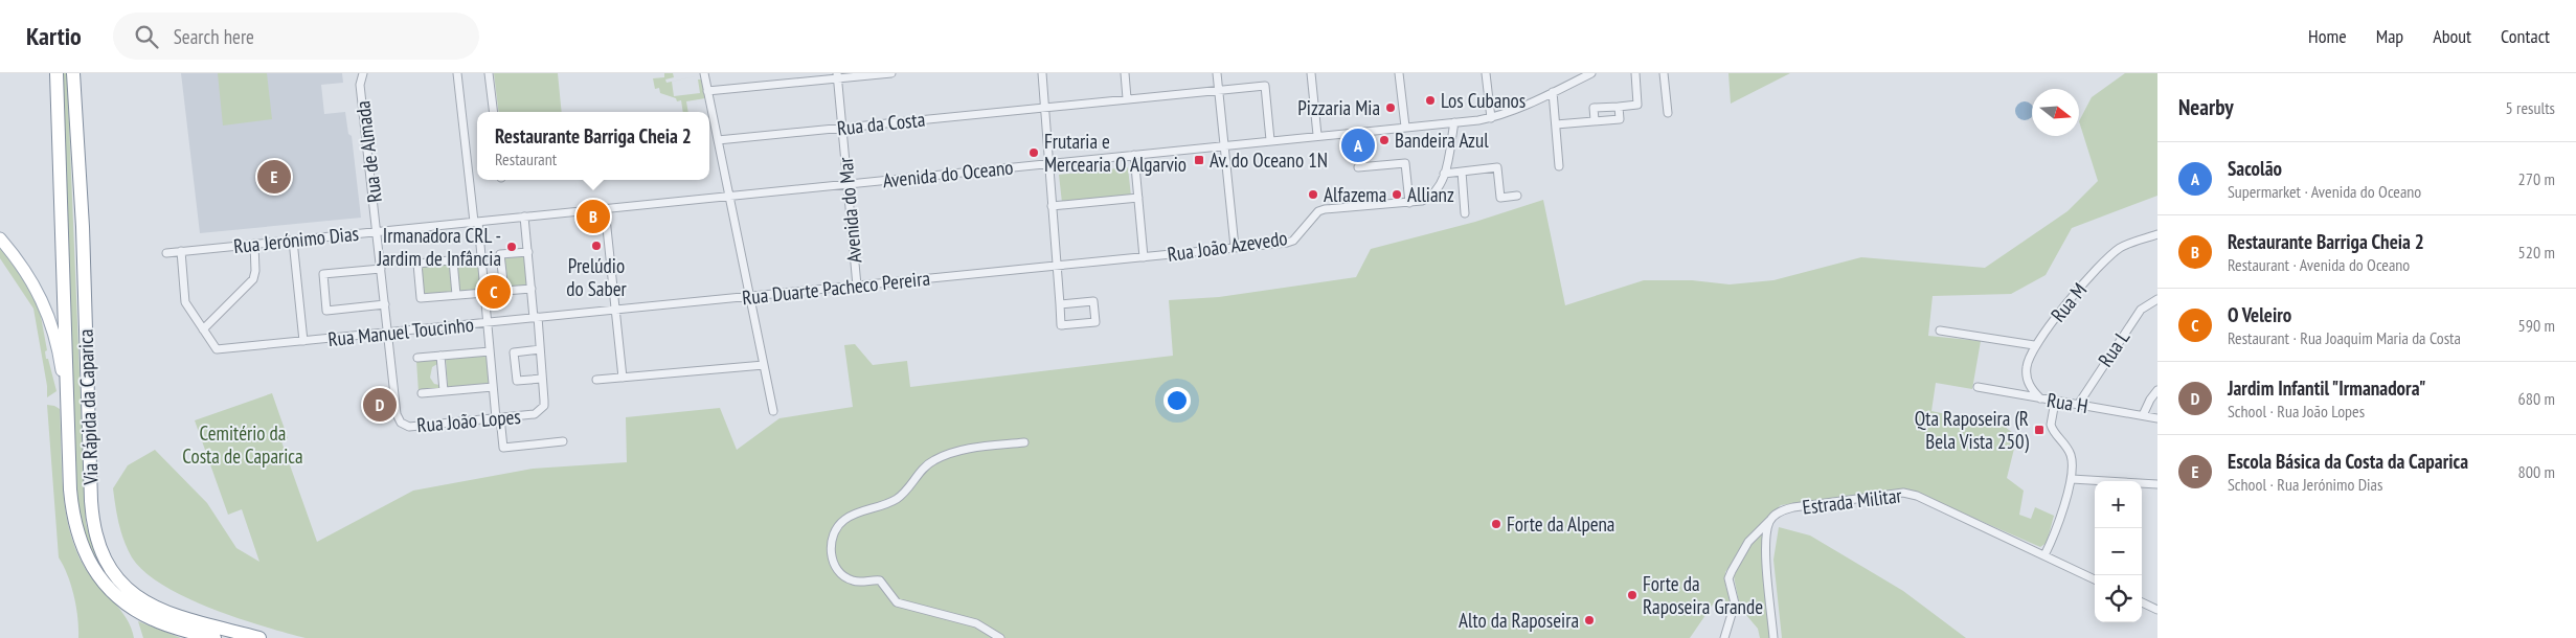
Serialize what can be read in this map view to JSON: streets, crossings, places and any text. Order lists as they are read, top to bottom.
{
  "streets": {
    "highway": ["Via Rápida da Caparica"],
    "street": [
      "Rua da Costa",
      "Rua de Almada",
      "Avenida do Oceano",
      "Avenida do Mar",
      "Rua Jerónimo Dias",
      "Rua João Azevedo",
      "Rua Duarte Pacheco Pereira",
      "Rua M",
      "Rua Manuel Toucinho",
      "Rua L",
      "Rua H",
      "Rua João Lopes",
      "Estrada Militar"
    ]
  },
  "crossings": [
    ["Rua da Costa", "Avenida do Oceano"],
    ["Rua da Costa", "Avenida do Mar"],
    ["Rua de Almada", "Rua Jerónimo Dias"],
    ["Rua de Almada", "Rua João Lopes"],
    ["Avenida do Oceano", "Avenida do Mar"],
    ["Avenida do Oceano", "Rua Jerónimo Dias"],
    ["Avenida do Oceano", "Rua João Azevedo"],
    ["Avenida do Oceano", "Rua João Lopes"],
    ["Avenida do Mar", "Rua Duarte Pacheco Pereira"],
    ["Rua Jerónimo Dias", "Rua João Lopes"],
    ["Rua João Azevedo", "Rua Duarte Pacheco Pereira"],
    ["Rua Duarte Pacheco Pereira", "Rua Manuel Toucinho"],
    ["Rua M", "Rua H"],
    ["Rua Manuel Toucinho", "Rua João Lopes"],
    ["Rua L", "Rua H"]
  ],
  "parks": ["Cemitério da Costa de Caparica"],
  "places": {
    "other": [
      "Los Cubanos",
      "Pizzaria Mia",
      "Bandeira Azul",
      "Frutaria e Mercearia O Algarvio",
      "Alfazema",
      "Allianz",
      "Prelúdio do Saber",
      "Irmanadora CRL - Jardim de Infância",
      "Forte da Alpena",
      "Forte da Raposeira Grande",
      "Alto da Raposeira"
    ],
    "transit": ["Av. do Oceano 1N", "Qta Raposeira (R Bela Vista 250)"]
  },
  "north": "right",
  "page": {
    "header": "Kartio",
    "search": "Search here",
    "nav": [
      "Home",
      "Map",
      "About",
      "Contact"
    ],
    "heading": ["Nearby", "5 results"],
    "popup": ["Restaurante Barriga Cheia 2", "Restaurant"],
    "pins": [
      "A",
      "E",
      "B",
      "C",
      "D"
    ],
    "list": [
      {
        "mark": "A",
        "name": "Sacolão",
        "note": "Supermarket · Avenida do Oceano",
        "value": "270 m"
      },
      {
        "mark": "B",
        "name": "Restaurante Barriga Cheia 2",
        "note": "Restaurant · Avenida do Oceano",
        "value": "520 m"
      },
      {
        "mark": "C",
        "name": "O Veleiro",
        "note": "Restaurant · Rua Joaquim Maria da Costa",
        "value": "590 m"
      },
      {
        "mark": "D",
        "name": "Jardim Infantil \"Irmanadora\"",
        "note": "School · Rua João Lopes",
        "value": "680 m"
      },
      {
        "mark": "E",
        "name": "Escola Básica da Costa da Caparica",
        "note": "School · Rua Jerónimo Dias",
        "value": "800 m"
      }
    ],
    "map_buttons": ["+", "−"]
  }
}
